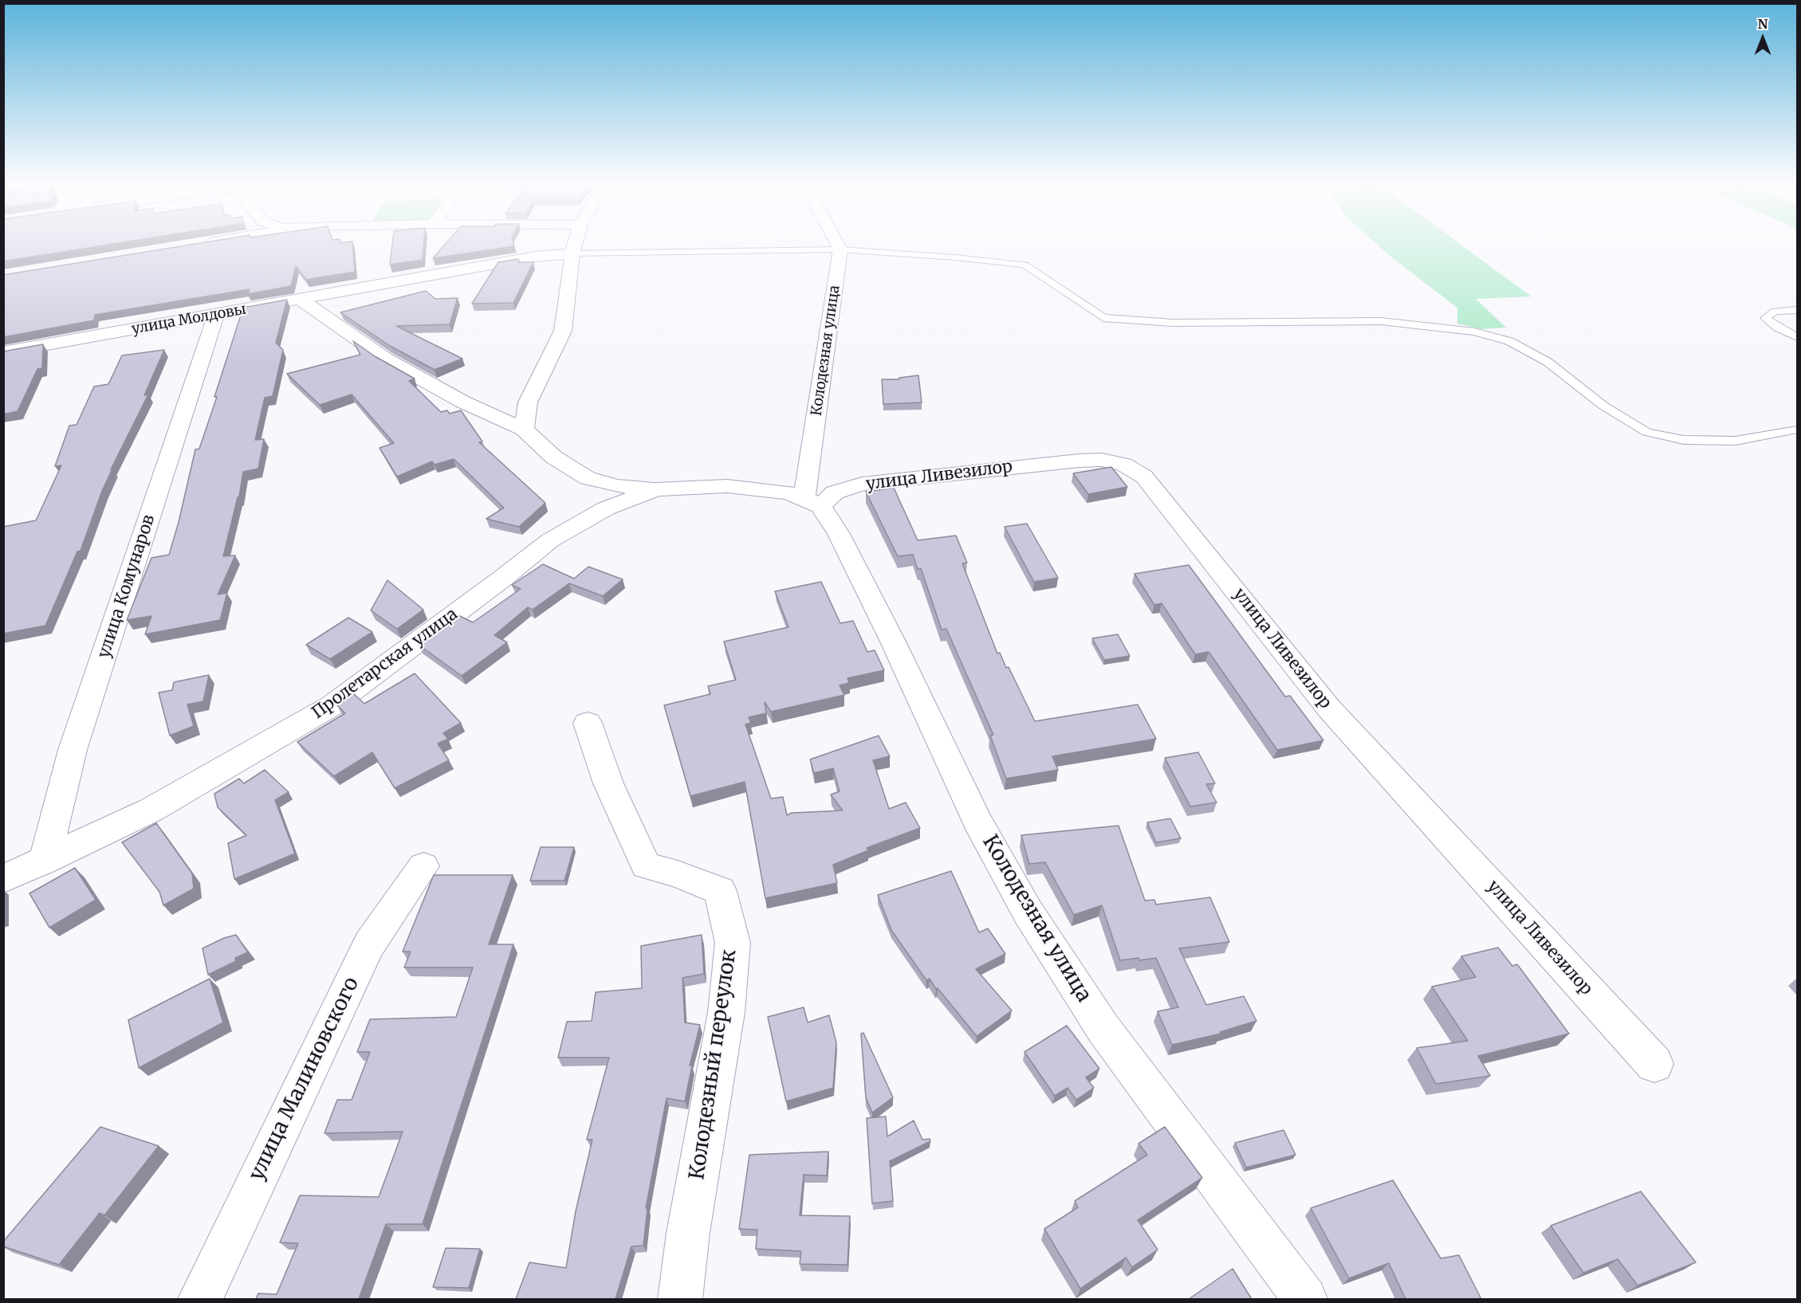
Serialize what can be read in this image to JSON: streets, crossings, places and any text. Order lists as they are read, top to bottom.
{
  "streets": {
    "street": [
      "улица Молдовы",
      "Колодезная улица",
      "улица Ливезилор",
      "улица Комунаров",
      "Пролетарская улица",
      "Колодезный переулок",
      "улица Малиновского"
    ]
  },
  "crossings": [
    ["улица Молдовы", "улица Комунаров"],
    ["улица Молдовы", "Пролетарская улица"],
    ["Колодезная улица", "улица Ливезилор"],
    ["Колодезная улица", "Пролетарская улица"],
    ["улица Ливезилор", "Пролетарская улица"],
    ["улица Комунаров", "Пролетарская улица"]
  ],
  "north": "top"
}
